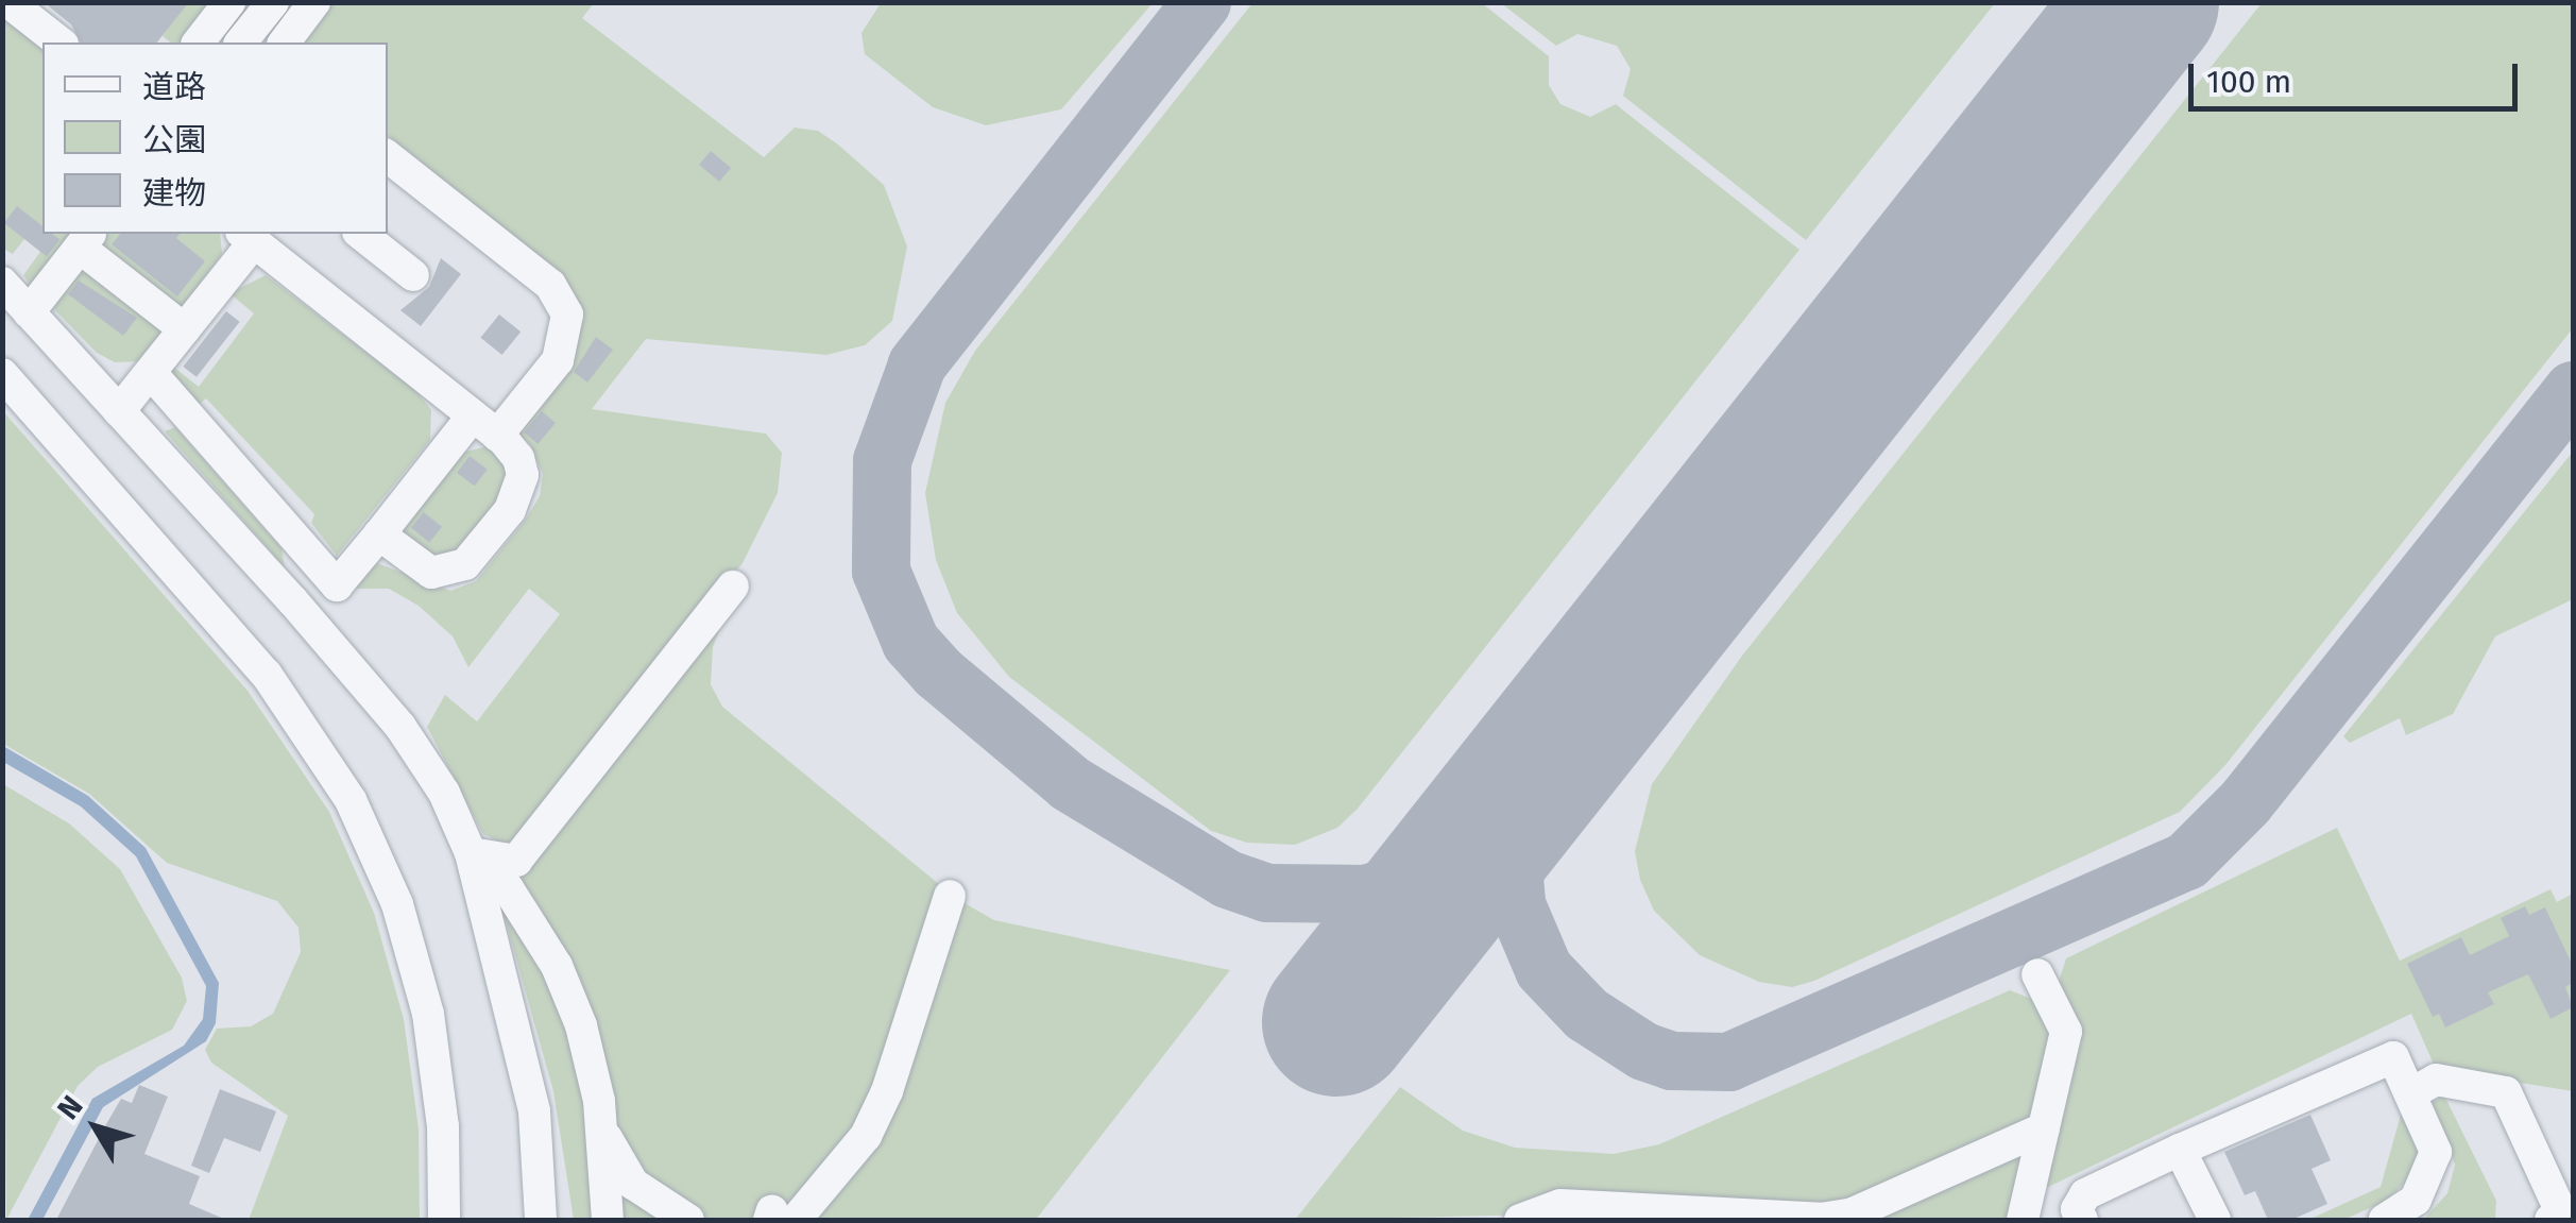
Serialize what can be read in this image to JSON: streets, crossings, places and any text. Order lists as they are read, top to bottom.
{
  "legend": ["道路", "公園", "建物"],
  "scale_bar": "100 m",
  "north": "top left"
}
